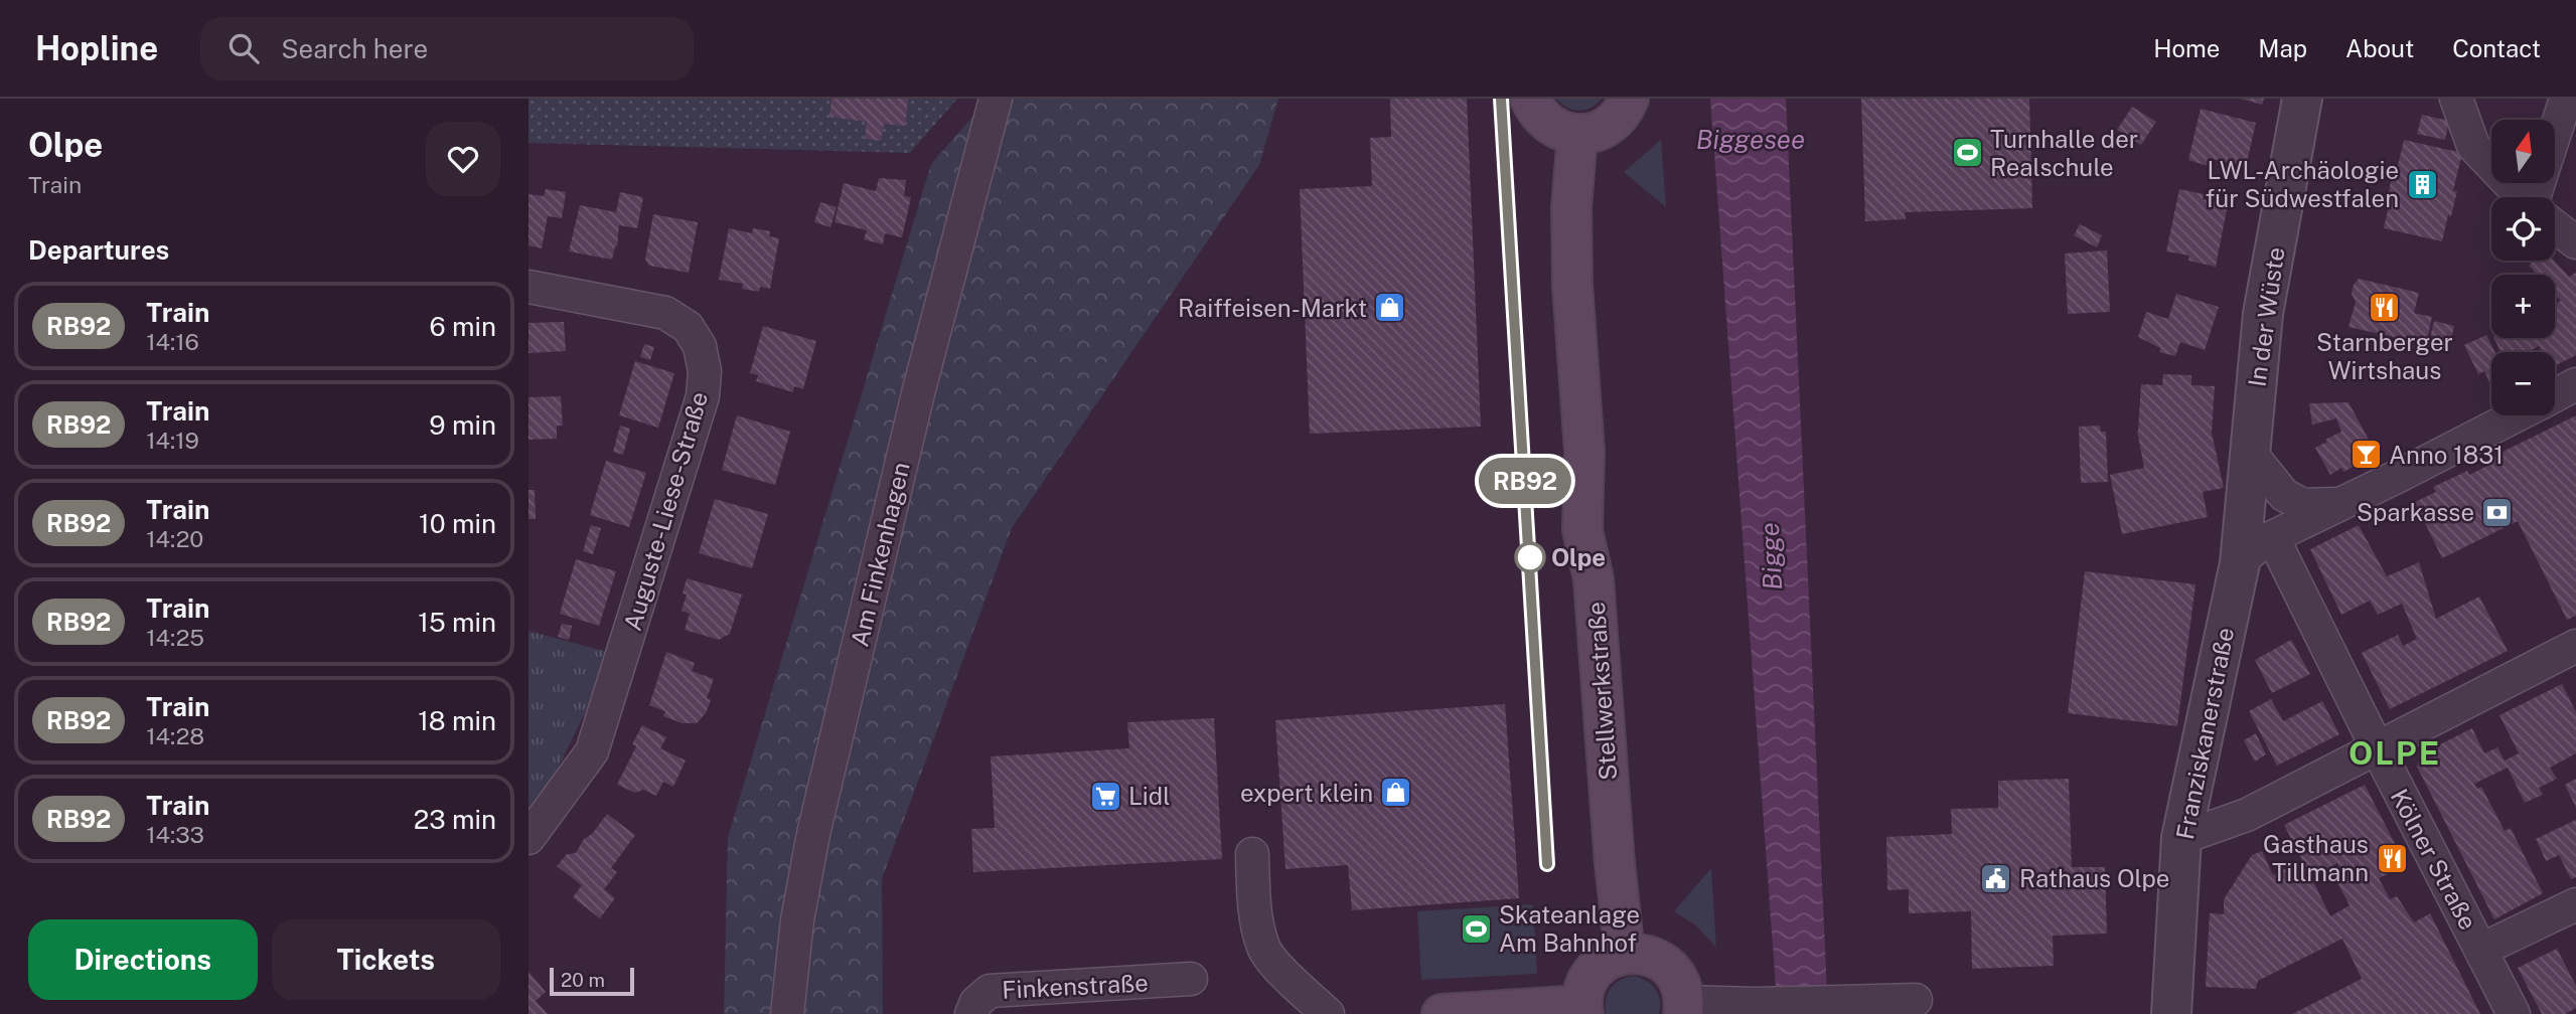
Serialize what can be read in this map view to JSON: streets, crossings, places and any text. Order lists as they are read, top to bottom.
{
  "streets": {
    "main road": ["Stellwerkstraße"],
    "street": [
      "In der Wüste",
      "Auguste-Liese-Straße",
      "Am Finkenhagen",
      "Franziskanerstraße",
      "Kölner Straße",
      "Finkenstraße"
    ]
  },
  "crossings": [
    ["In der Wüste", "Franziskanerstraße"]
  ],
  "districts": ["OLPE"],
  "water": ["Biggesee", "Bigge"],
  "places": {
    "sports": ["Turnhalle der Realschule", "Skateanlage Am Bahnhof"],
    "building": ["LWL-Archäologie für Südwestfalen"],
    "shop": ["Raiffeisen-Markt", "expert klein"],
    "restaurant": ["Starnberger Wirtshaus", "Gasthaus Tillmann"],
    "bar": ["Anno 1831"],
    "bank": ["Sparkasse"],
    "other": ["Olpe"],
    "supermarket": ["Lidl"],
    "public building": ["Rathaus Olpe"]
  },
  "scale_bar": "20 m",
  "north": "top",
  "page": {
    "header": "Hopline",
    "search": "Search here",
    "nav": [
      "Home",
      "Map",
      "About",
      "Contact"
    ],
    "heading": [
      ["Olpe", "Train"],
      "Departures"
    ],
    "on_map": "RB92",
    "map_buttons": ["+", "−"],
    "list": [
      {
        "mark": "RB92",
        "name": "Train",
        "note": "14:16",
        "value": "6 min"
      },
      {
        "mark": "RB92",
        "name": "Train",
        "note": "14:19",
        "value": "9 min"
      },
      {
        "mark": "RB92",
        "name": "Train",
        "note": "14:20",
        "value": "10 min"
      },
      {
        "mark": "RB92",
        "name": "Train",
        "note": "14:25",
        "value": "15 min"
      },
      {
        "mark": "RB92",
        "name": "Train",
        "note": "14:28",
        "value": "18 min"
      },
      {
        "mark": "RB92",
        "name": "Train",
        "note": "14:33",
        "value": "23 min"
      }
    ],
    "buttons": ["Directions", "Tickets"],
    "scale": "20 m"
  }
}
